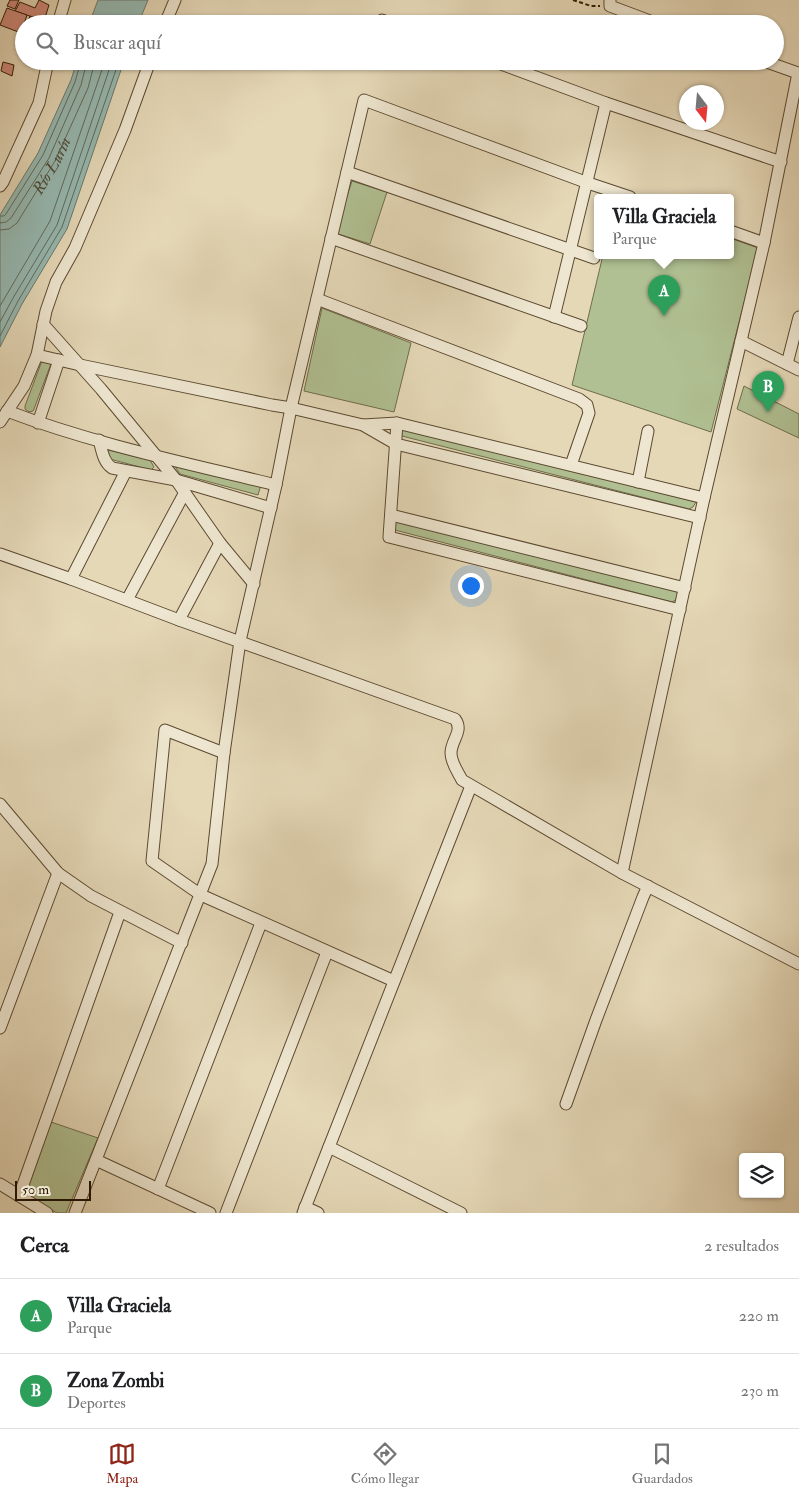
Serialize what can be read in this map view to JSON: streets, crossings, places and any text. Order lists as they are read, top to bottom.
{
  "water": ["Río Lurín"],
  "scale_bar": "50 m",
  "north": "bottom",
  "page": {
    "search": "Buscar aquí",
    "popup": ["Villa Graciela", "Parque"],
    "pins": ["A", "B"],
    "scale": "50 m",
    "heading": ["Cerca", "2 resultados"],
    "list": [
      {
        "mark": "A",
        "name": "Villa Graciela",
        "note": "Parque",
        "value": "220 m"
      },
      {
        "mark": "B",
        "name": "Zona Zombi",
        "note": "Deportes",
        "value": "230 m"
      }
    ],
    "nav": ["Mapa", "Cómo llegar", "Guardados"]
  }
}
